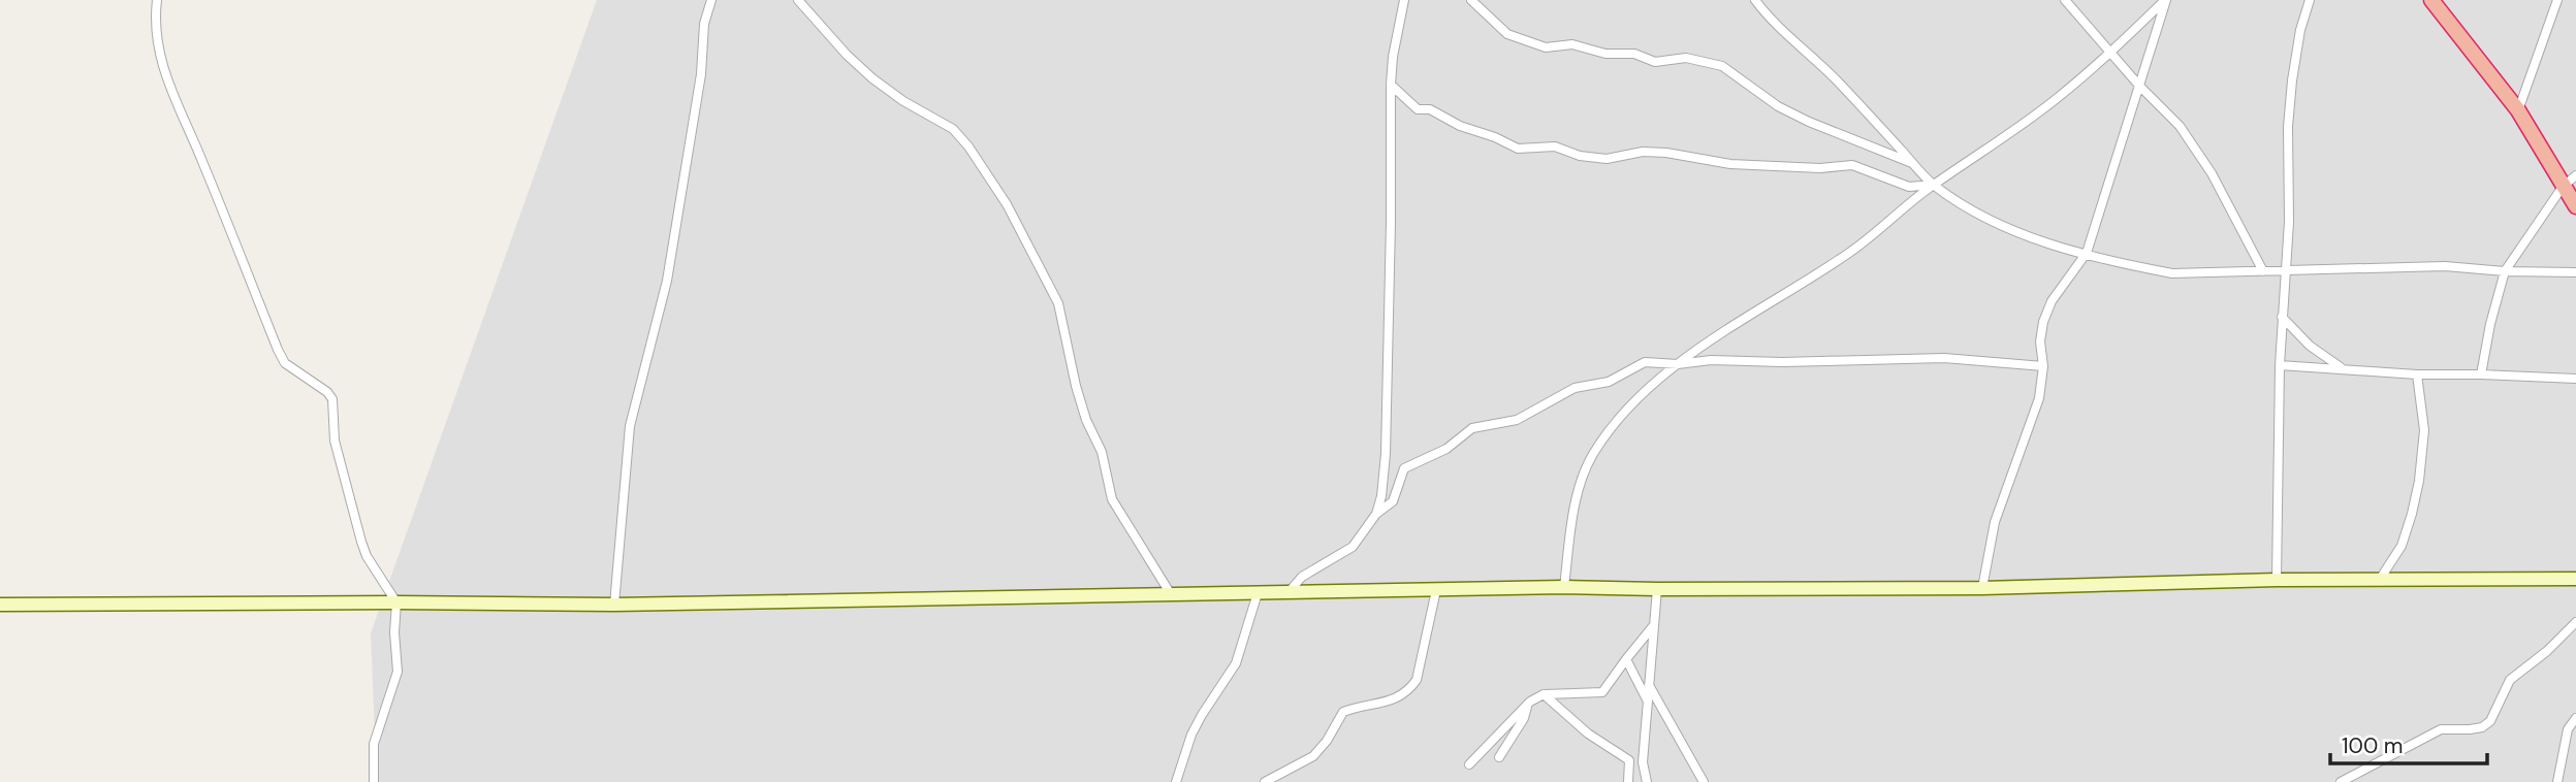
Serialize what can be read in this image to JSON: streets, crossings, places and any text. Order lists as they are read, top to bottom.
{
  "scale_bar": "100 m"
}
